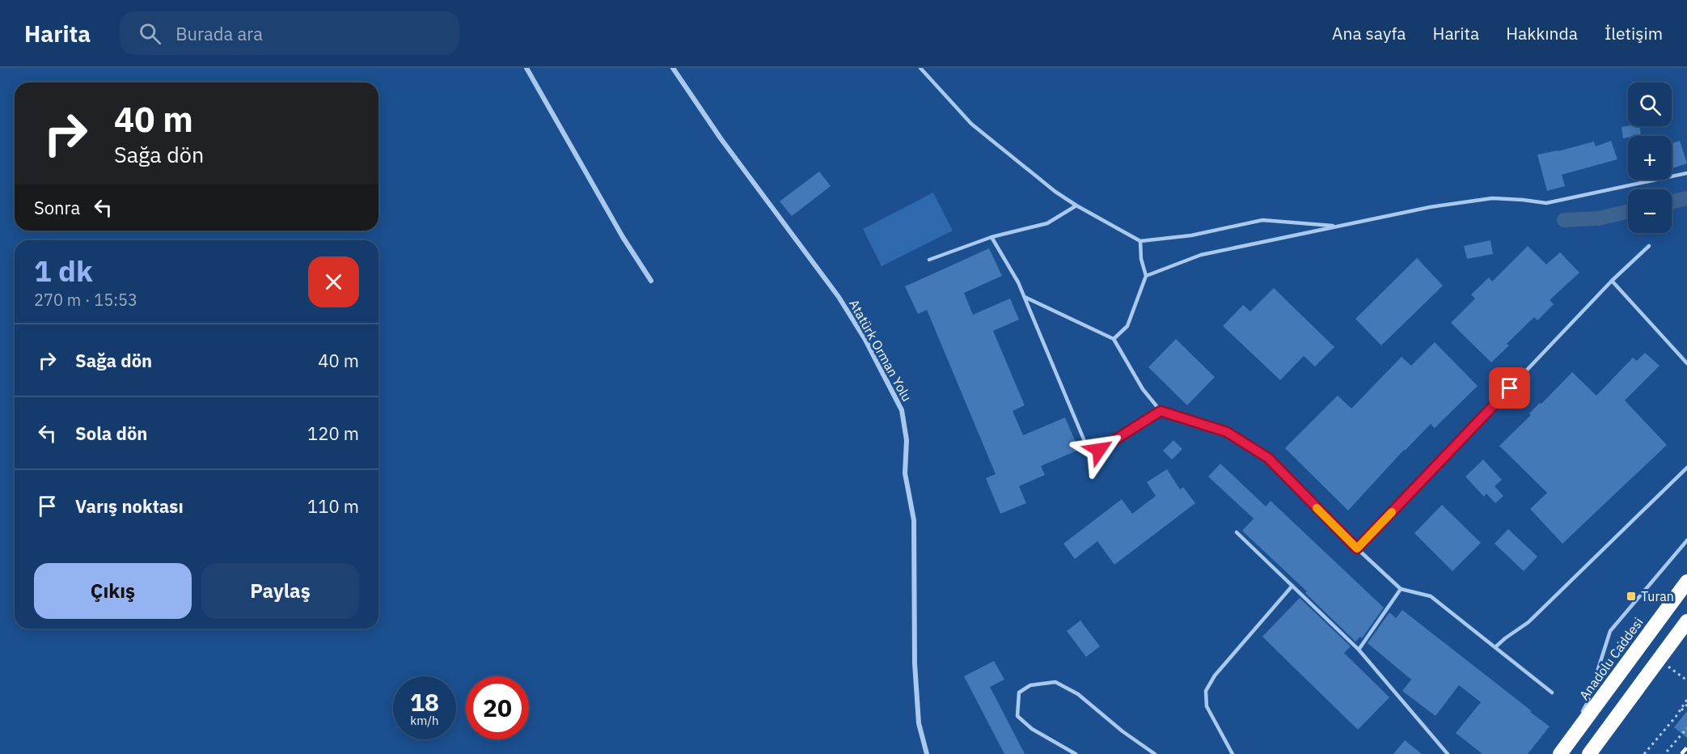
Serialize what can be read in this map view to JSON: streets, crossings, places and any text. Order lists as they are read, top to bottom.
{
  "streets": {
    "highway": ["Anadolu Caddesi"],
    "street": ["Atatürk Orman Yolu"]
  },
  "places": {
    "transit": ["Turan"]
  },
  "page": {
    "header": "Harita",
    "search": "Burada ara",
    "nav": [
      "Ana sayfa",
      "Harita",
      "Hakkında",
      "İletişim"
    ],
    "map_buttons": ["+", "−"],
    "turn": ["40 m", "Sağa dön"],
    "then": "Sonra",
    "heading": ["1 dk", "270 m · 15:53"],
    "list": [
      {
        "name": "Sağa dön",
        "value": "40 m"
      },
      {
        "name": "Sola dön",
        "value": "120 m"
      },
      {
        "name": "Varış noktası",
        "value": "110 m"
      }
    ],
    "buttons": ["Çıkış", "Paylaş"],
    "speed": "18 km/h",
    "limit": "20"
  }
}
